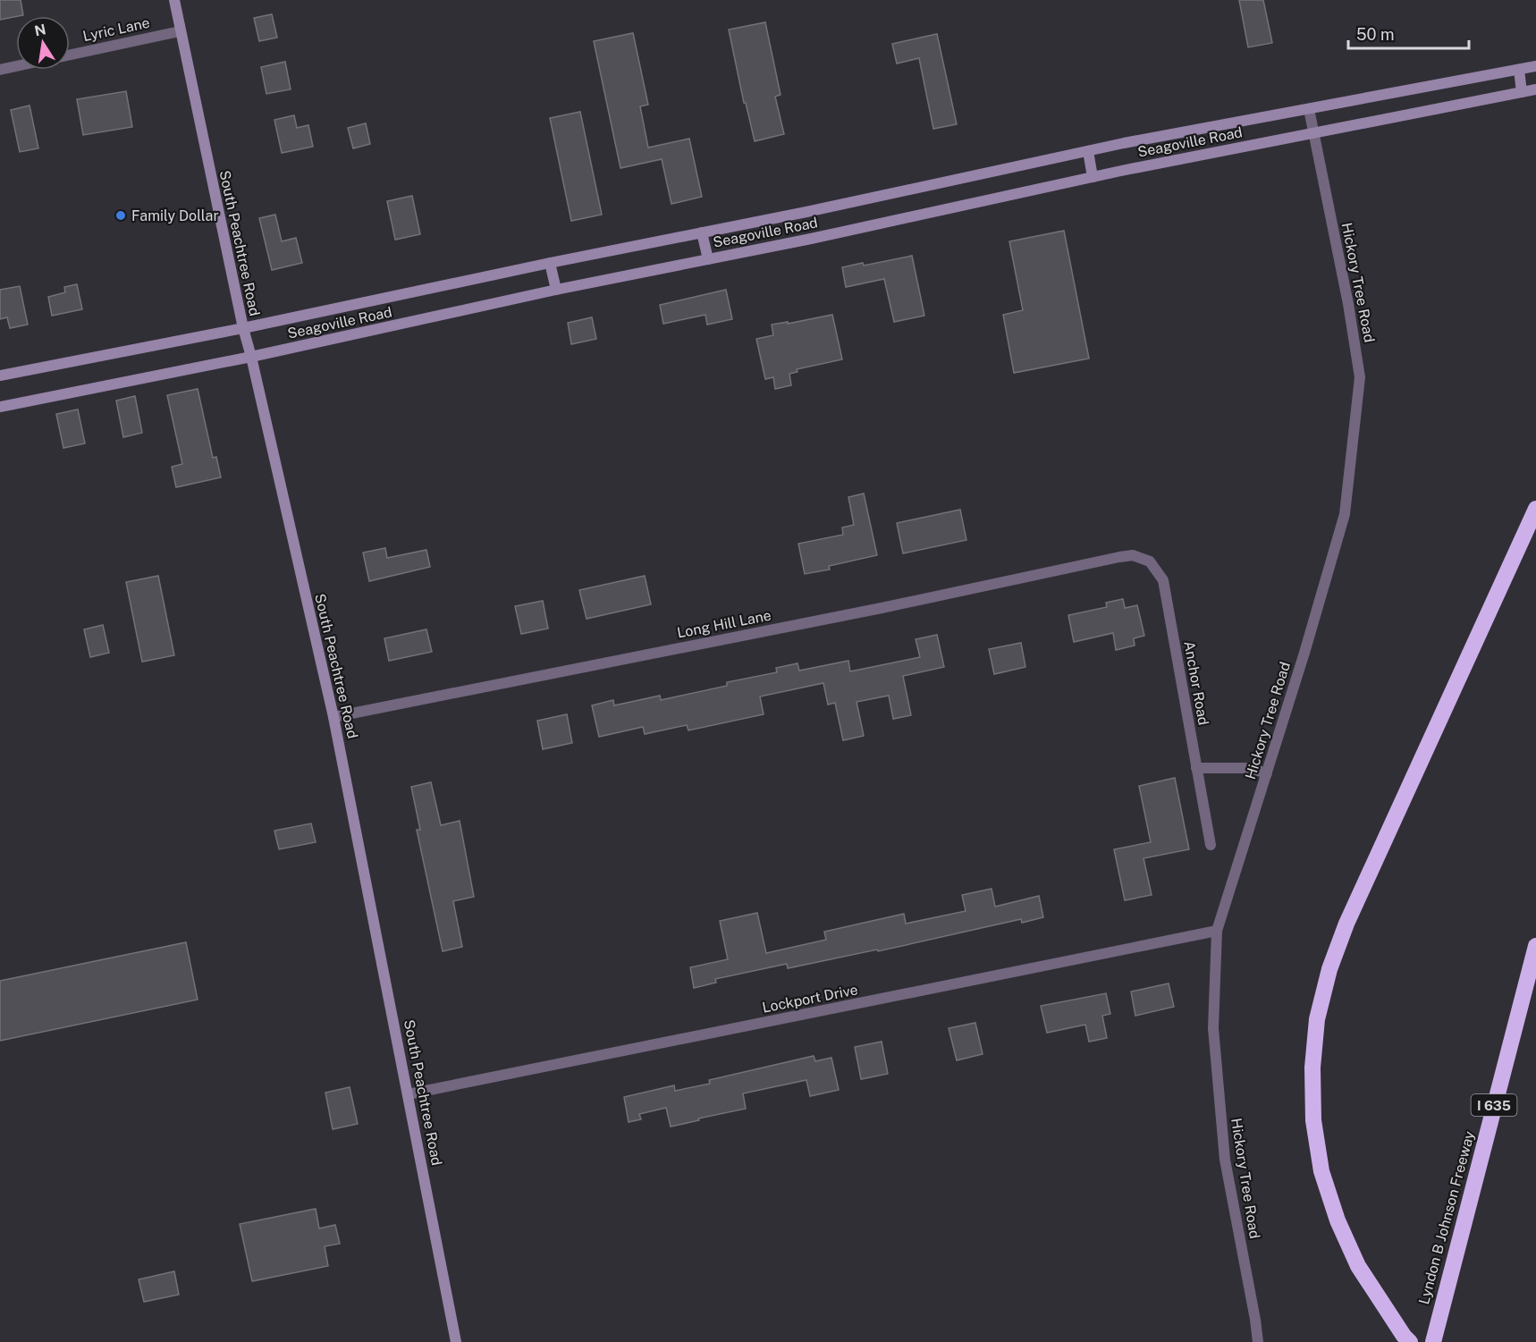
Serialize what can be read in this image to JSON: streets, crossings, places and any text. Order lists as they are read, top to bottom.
{
  "streets": {
    "highway": ["I 635", "Lyndon B Johnson Freeway"],
    "main road": ["Seagoville Road", "South Peachtree Road"],
    "street": [
      "Lyric Lane",
      "Hickory Tree Road",
      "Long Hill Lane",
      "Anchor Road",
      "Lockport Drive"
    ]
  },
  "crossings": [
    ["Lyric Lane", "South Peachtree Road"],
    ["Seagoville Road", "South Peachtree Road"],
    ["Seagoville Road", "Hickory Tree Road"],
    ["South Peachtree Road", "Long Hill Lane"],
    ["South Peachtree Road", "Lockport Drive"],
    ["Hickory Tree Road", "Lockport Drive"],
    ["Long Hill Lane", "Anchor Road"]
  ],
  "places": ["Family Dollar"],
  "scale_bar": "50 m",
  "north": "top"
}
